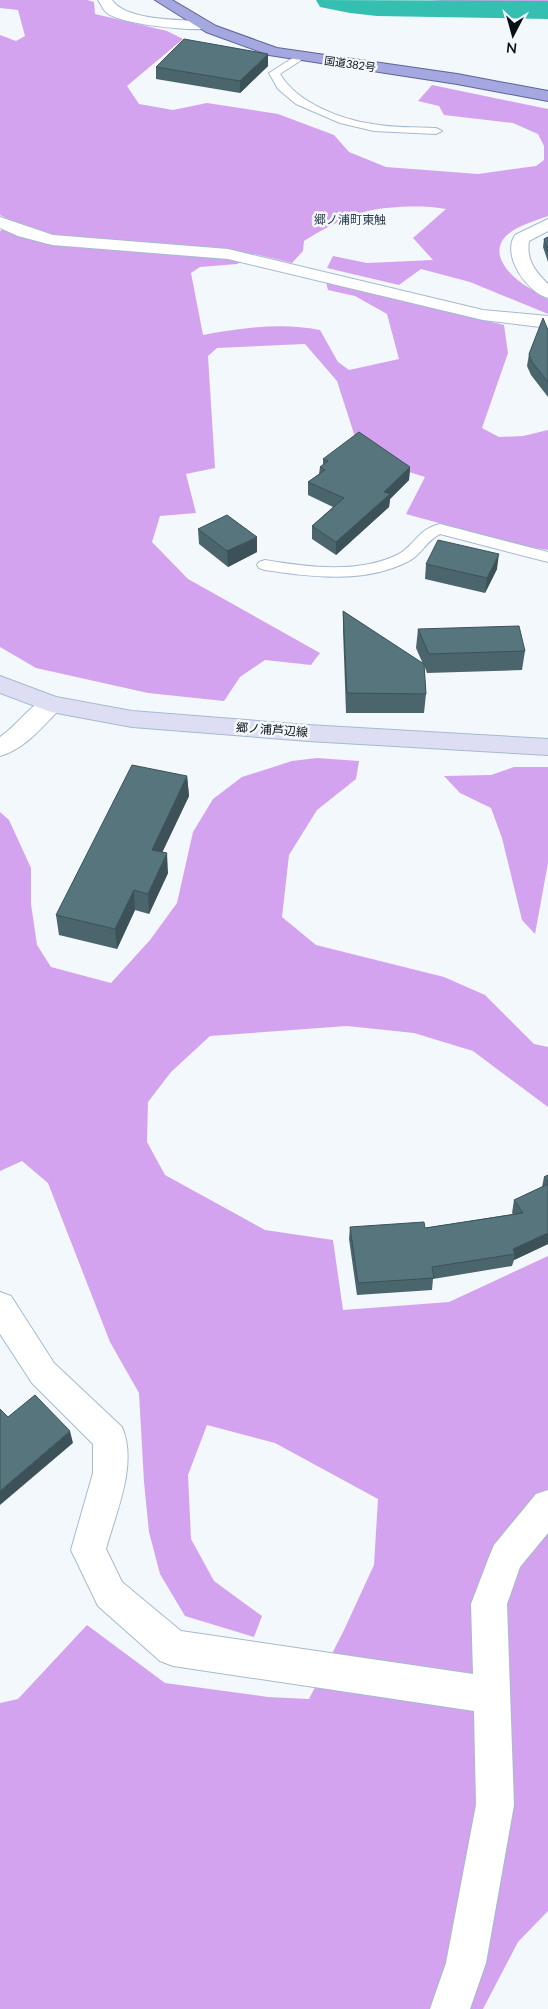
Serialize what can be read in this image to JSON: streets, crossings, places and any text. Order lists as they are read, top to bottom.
{
  "streets": {
    "highway": ["国道382号"],
    "main road": ["郷ノ浦芦辺線"]
  },
  "districts": ["郷ノ浦町東触"],
  "north": "bottom"
}
